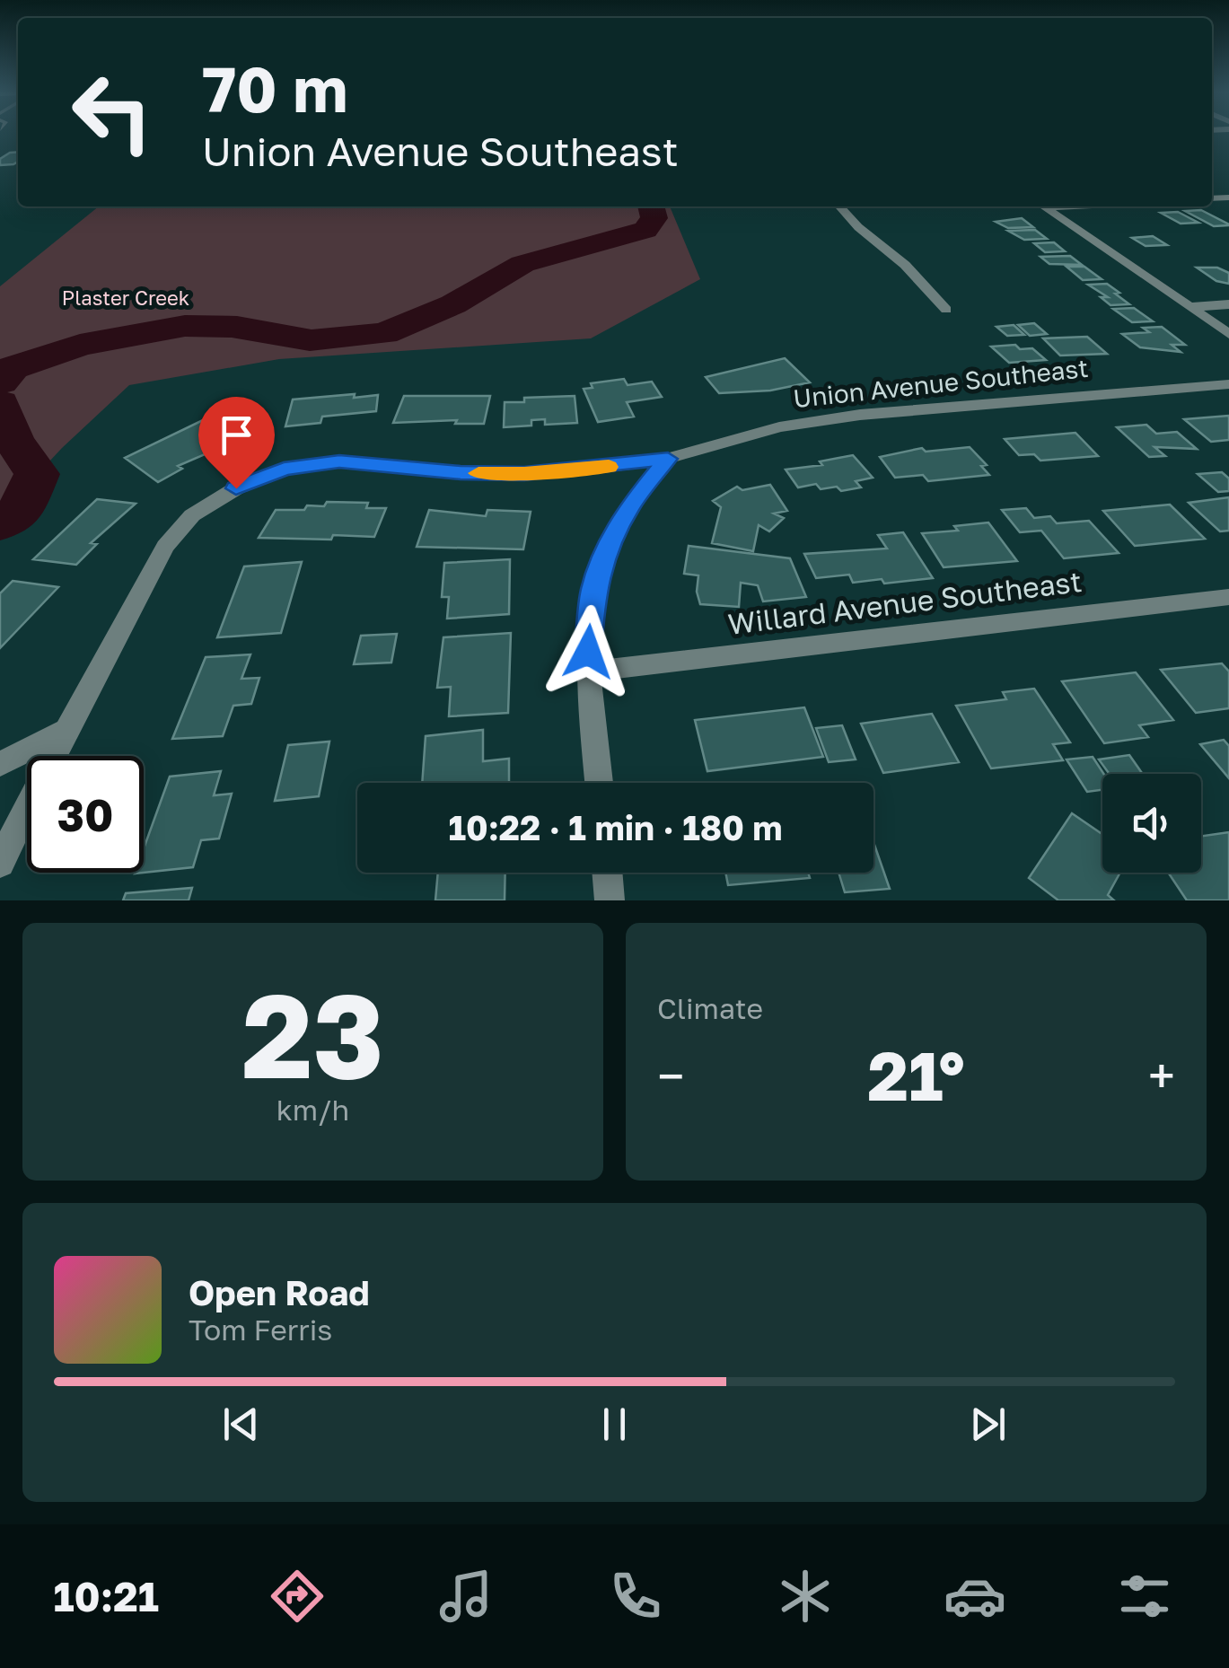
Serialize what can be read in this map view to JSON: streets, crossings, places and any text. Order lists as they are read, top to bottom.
{
  "streets": {
    "street": ["Union Avenue Southeast", "Willard Avenue Southeast"]
  },
  "parks": ["Plaster Creek"],
  "page": {
    "turn": ["70 m", "Union Avenue Southeast"],
    "limit": "30",
    "trip": "10:22 · 1 min · 180 m",
    "tile": [
      ["23", "km/h"],
      "Climate"
    ],
    "heat": ["−", "21°", "+"],
    "song": ["Open Road", "Tom Ferris"],
    "tabs": "10:21"
  }
}
